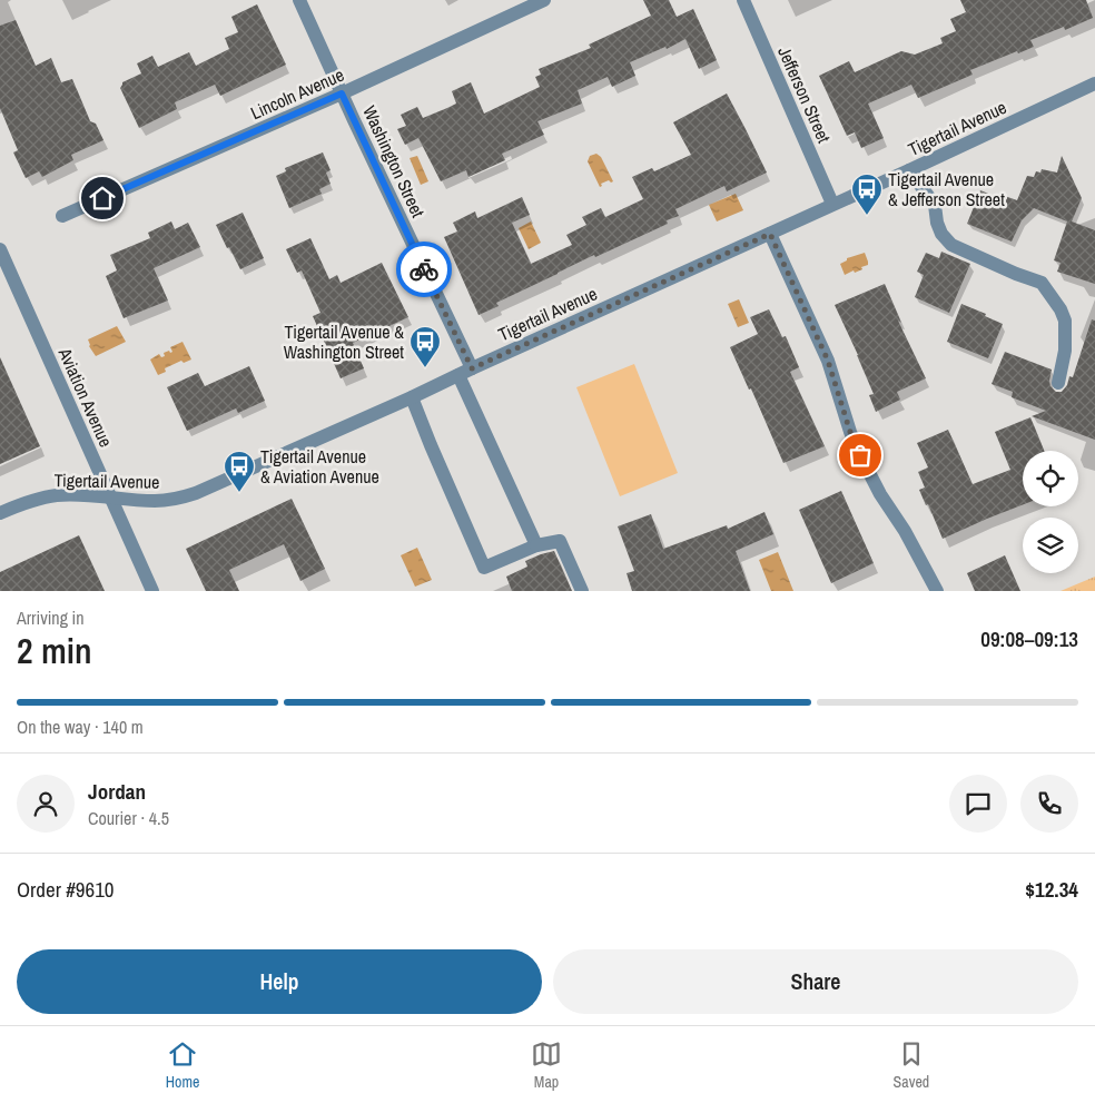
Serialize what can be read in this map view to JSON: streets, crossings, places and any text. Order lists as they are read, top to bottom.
{
  "streets": {
    "street": [
      "Lincoln Avenue",
      "Jefferson Street",
      "Tigertail Avenue",
      "Washington Street",
      "Aviation Avenue"
    ]
  },
  "crossings": [
    ["Lincoln Avenue", "Washington Street"],
    ["Jefferson Street", "Tigertail Avenue"],
    ["Tigertail Avenue", "Washington Street"],
    ["Tigertail Avenue", "Aviation Avenue"]
  ],
  "places": {
    "bus stop": ["Tigertail Avenue & Jefferson Street", "Tigertail Avenue & Washington Street", "Tigertail Avenue & Aviation Avenue"]
  },
  "page": {
    "heading": ["2 min", "Arriving in", "09:08–09:13"],
    "panel": [
      "Jordan",
      "Courier · 4.5",
      "Order #9610",
      "$12.34"
    ],
    "bar": "On the way · 140 m",
    "buttons": ["Help", "Share"],
    "tabs": ["Home", "Map", "Saved"]
  }
}
